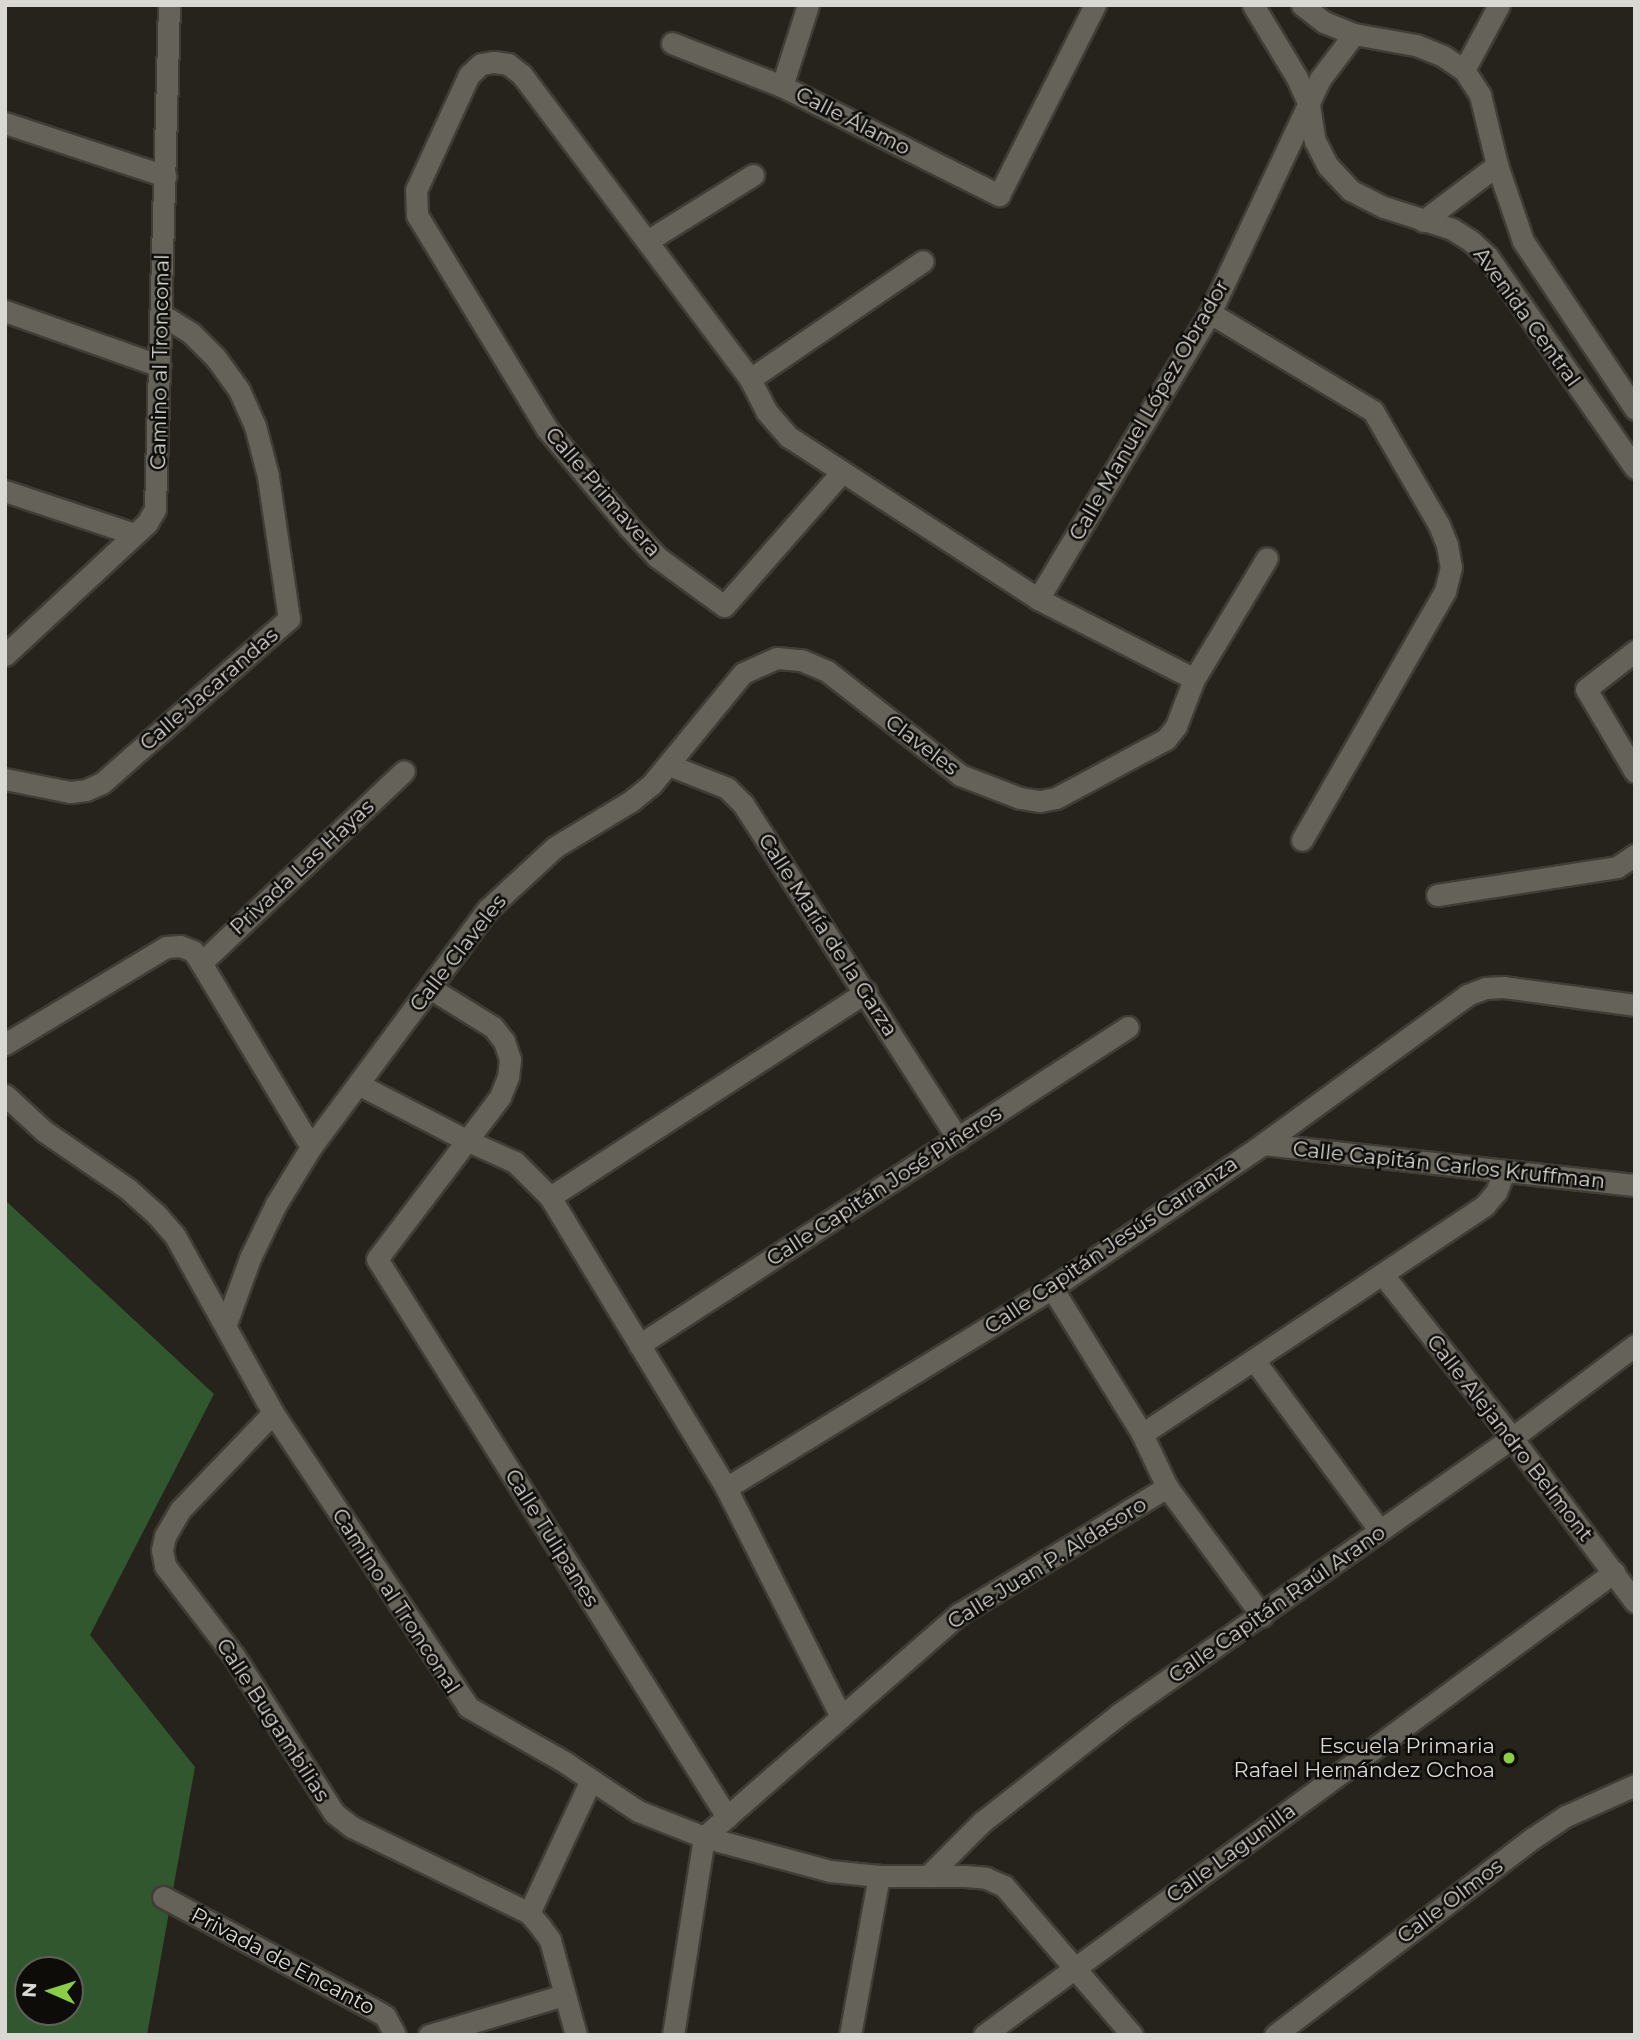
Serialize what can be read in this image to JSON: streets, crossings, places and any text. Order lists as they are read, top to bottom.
{
  "streets": {
    "street": [
      "Calle Álamo",
      "Avenida Central",
      "Camino al Tronconal",
      "Calle Manuel López Obrador",
      "Calle Primavera",
      "Calle Jacarandas",
      "Claveles",
      "Privada Las Hayas",
      "Calle María de la Garza",
      "Calle Claveles",
      "Calle Capitán Carlos Kruffman",
      "Calle Capitán José Piñeros",
      "Calle Capitán Jesús Carranza",
      "Calle Alejandro Belmont",
      "Calle Tulipanes",
      "Calle Juan P. Aldasoro",
      "Calle Capitán Raúl Arano",
      "Calle Bugambilias",
      "Calle Lagunilla",
      "Calle Olmos",
      "Privada de Encanto"
    ]
  },
  "crossings": [
    ["Avenida Central", "Calle Manuel López Obrador"],
    ["Camino al Tronconal", "Calle Jacarandas"],
    ["Camino al Tronconal", "Calle Claveles"],
    ["Camino al Tronconal", "Calle Juan P. Aldasoro"],
    ["Camino al Tronconal", "Calle Capitán Raúl Arano"],
    ["Camino al Tronconal", "Calle Bugambilias"],
    ["Camino al Tronconal", "Calle Lagunilla"],
    ["Claveles", "Calle Claveles"],
    ["Calle María de la Garza", "Calle Claveles"],
    ["Calle María de la Garza", "Calle Capitán José Piñeros"],
    ["Calle Capitán Carlos Kruffman", "Calle Capitán Jesús Carranza"],
    ["Calle Capitán Jesús Carranza", "Calle Juan P. Aldasoro"],
    ["Calle Alejandro Belmont", "Calle Capitán Raúl Arano"],
    ["Calle Alejandro Belmont", "Calle Lagunilla"],
    ["Calle Tulipanes", "Calle Juan P. Aldasoro"]
  ],
  "places": ["Escuela Primaria Rafael Hernández Ochoa"],
  "north": "left"
}
